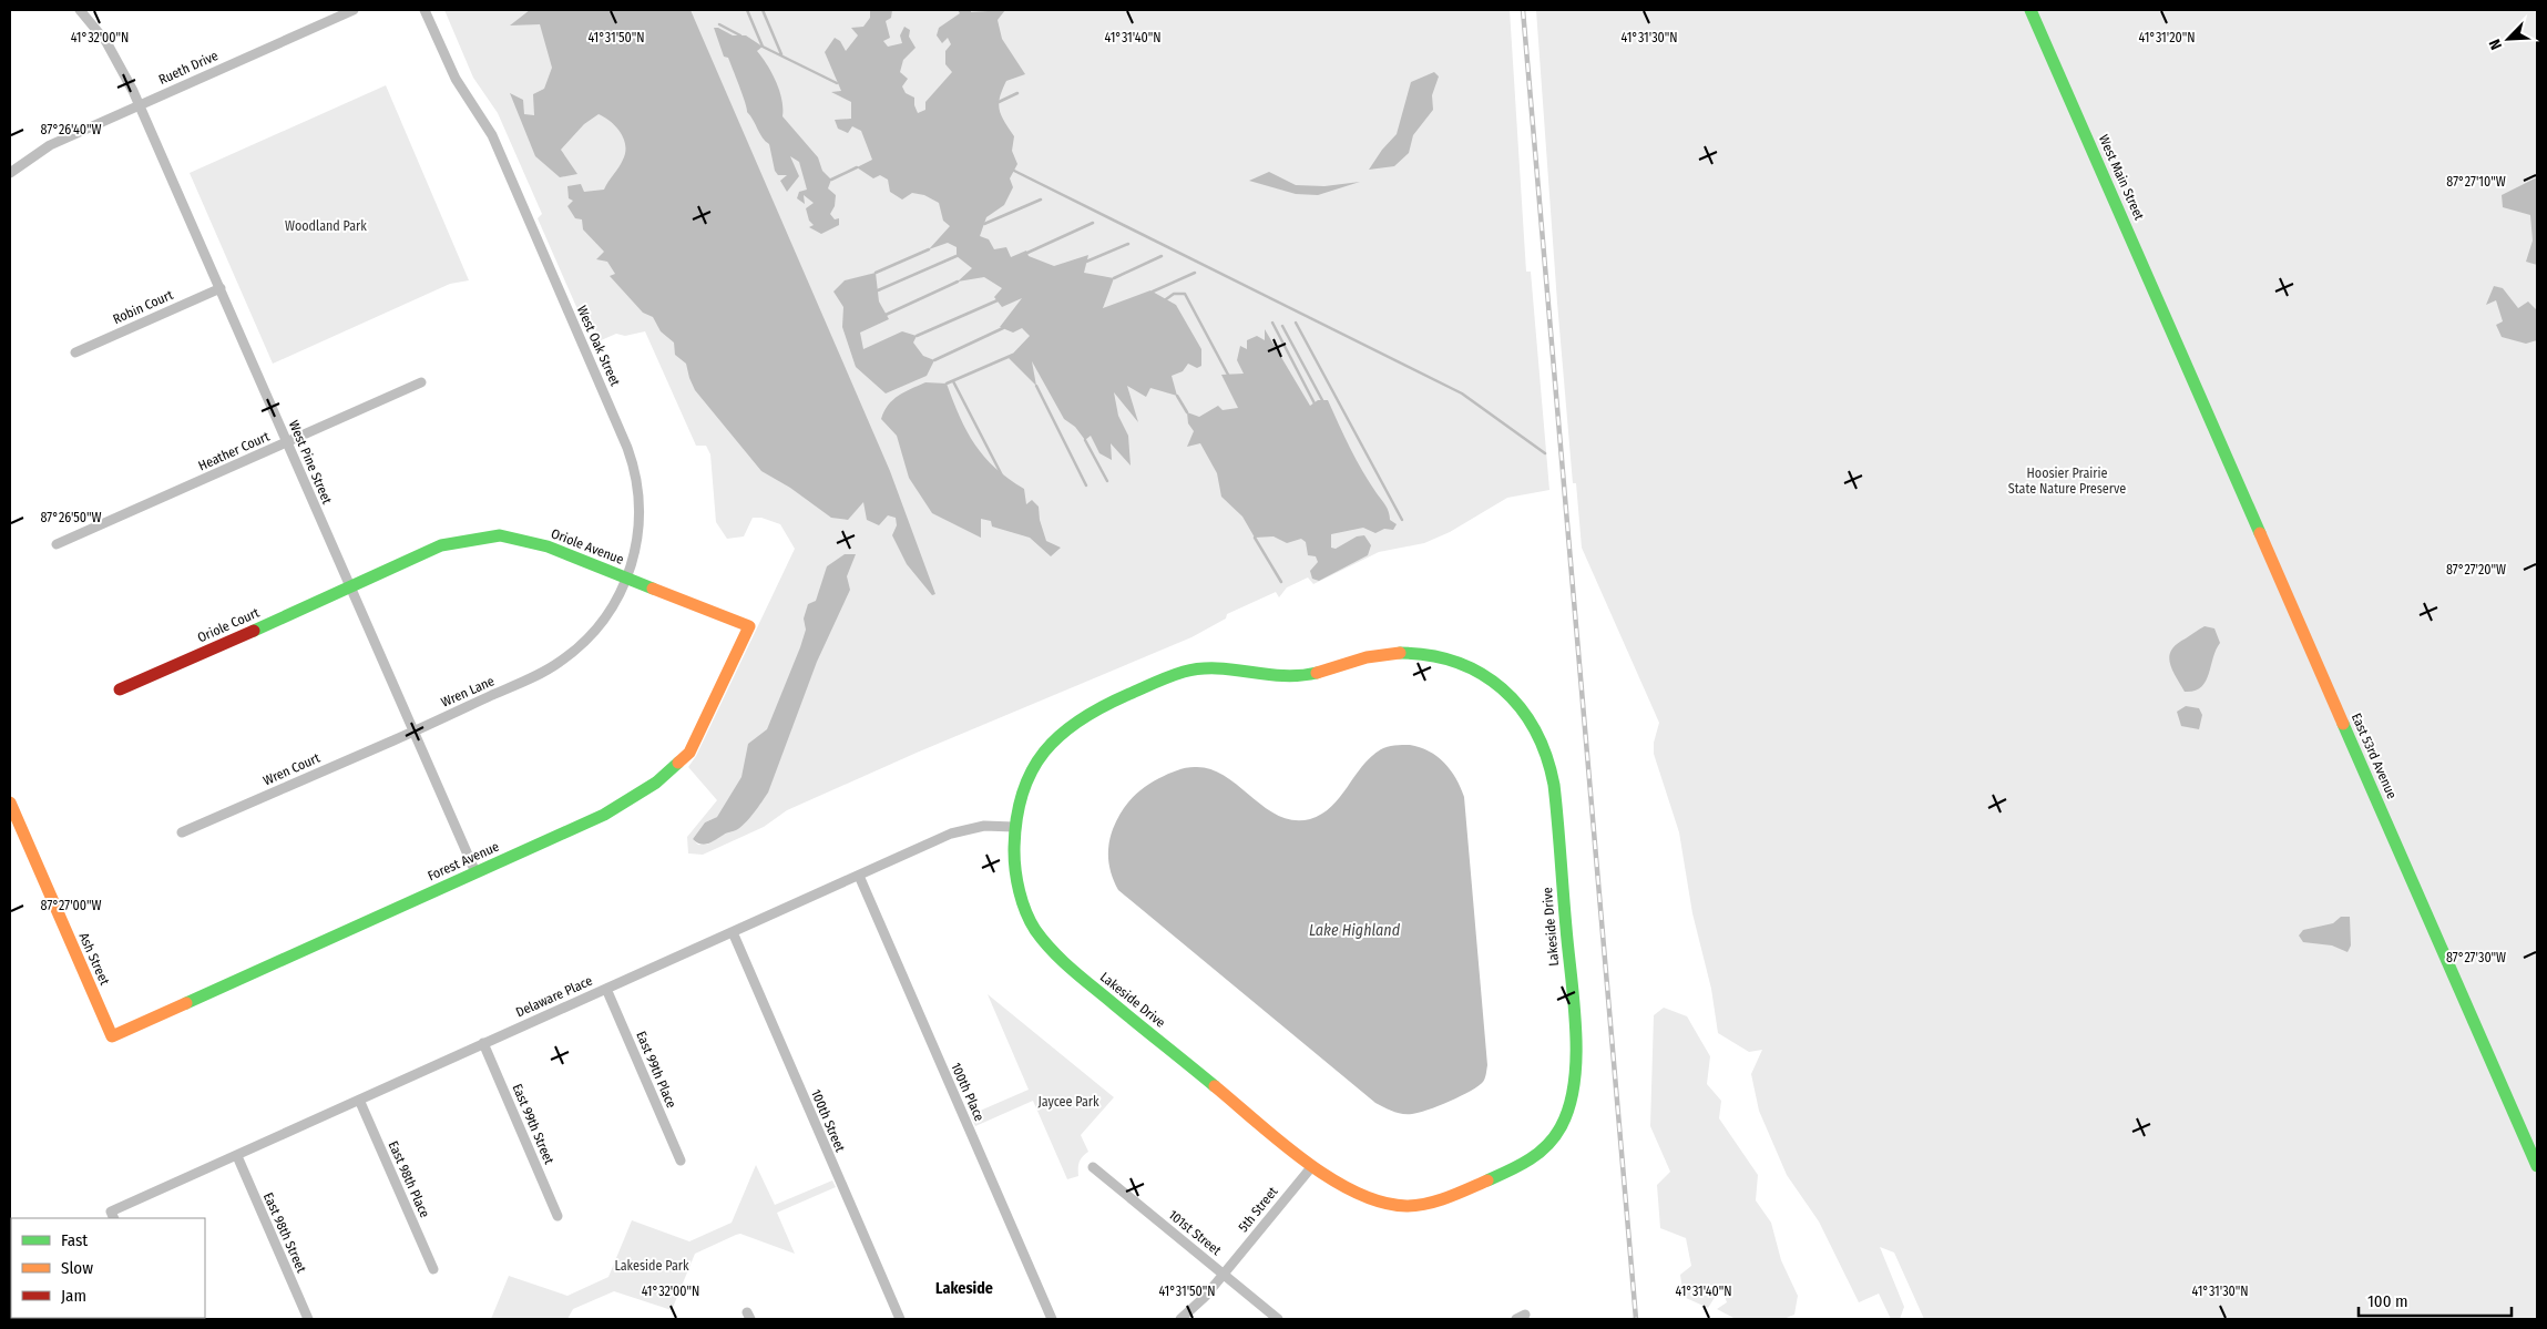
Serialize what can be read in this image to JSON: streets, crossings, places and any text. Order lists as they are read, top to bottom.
{
  "streets": {
    "street": [
      "Rueth Drive",
      "West Main Street",
      "Robin Court",
      "West Oak Street",
      "Heather Court",
      "West Pine Street",
      "Oriole Avenue",
      "Oriole Court",
      "Wren Lane",
      "East 53rd Avenue",
      "Wren Court",
      "Forest Avenue",
      "Lakeside Drive",
      "Ash Street",
      "Delaware Place",
      "East 99th Place",
      "100th Place",
      "100th Street",
      "East 99th Street",
      "East 98th Place",
      "5th Street",
      "East 98th Street",
      "101st Street"
    ]
  },
  "crossings": [
    ["Rueth Drive", "West Pine Street"],
    ["West Main Street", "East 53rd Avenue"],
    ["Robin Court", "West Pine Street"],
    ["West Oak Street", "Oriole Avenue"],
    ["West Oak Street", "Wren Lane"],
    ["Heather Court", "West Pine Street"],
    ["West Pine Street", "Oriole Avenue"],
    ["West Pine Street", "Oriole Court"],
    ["West Pine Street", "Wren Lane"],
    ["West Pine Street", "Wren Court"],
    ["West Pine Street", "Forest Avenue"],
    ["Oriole Avenue", "Oriole Court"],
    ["Oriole Avenue", "Forest Avenue"],
    ["Wren Lane", "Wren Court"],
    ["Forest Avenue", "Ash Street"],
    ["Lakeside Drive", "Delaware Place"],
    ["Lakeside Drive", "5th Street"],
    ["Delaware Place", "East 99th Place"],
    ["Delaware Place", "100th Place"],
    ["Delaware Place", "100th Street"],
    ["Delaware Place", "East 99th Street"],
    ["Delaware Place", "East 98th Place"],
    ["Delaware Place", "East 98th Street"],
    ["5th Street", "101st Street"]
  ],
  "districts": ["Lakeside"],
  "water": ["Lake Highland"],
  "parks": [
    "Woodland Park",
    "Hoosier Prairie State Nature Preserve",
    "Jaycee Park",
    "Lakeside Park"
  ],
  "legend": ["Fast", "Slow", "Jam"],
  "scale_bar": "100 m",
  "north": "bottom left",
  "coordinates": [
    "41°32'00\"N",
    "41°31'50\"N",
    "41°31'40\"N",
    "41°31'30\"N",
    "41°31'20\"N",
    "87°26'40\"W",
    "87°27'10\"W",
    "87°26'50\"W",
    "87°27'20\"W",
    "87°27'00\"W",
    "87°27'30\"W"
  ]
}
